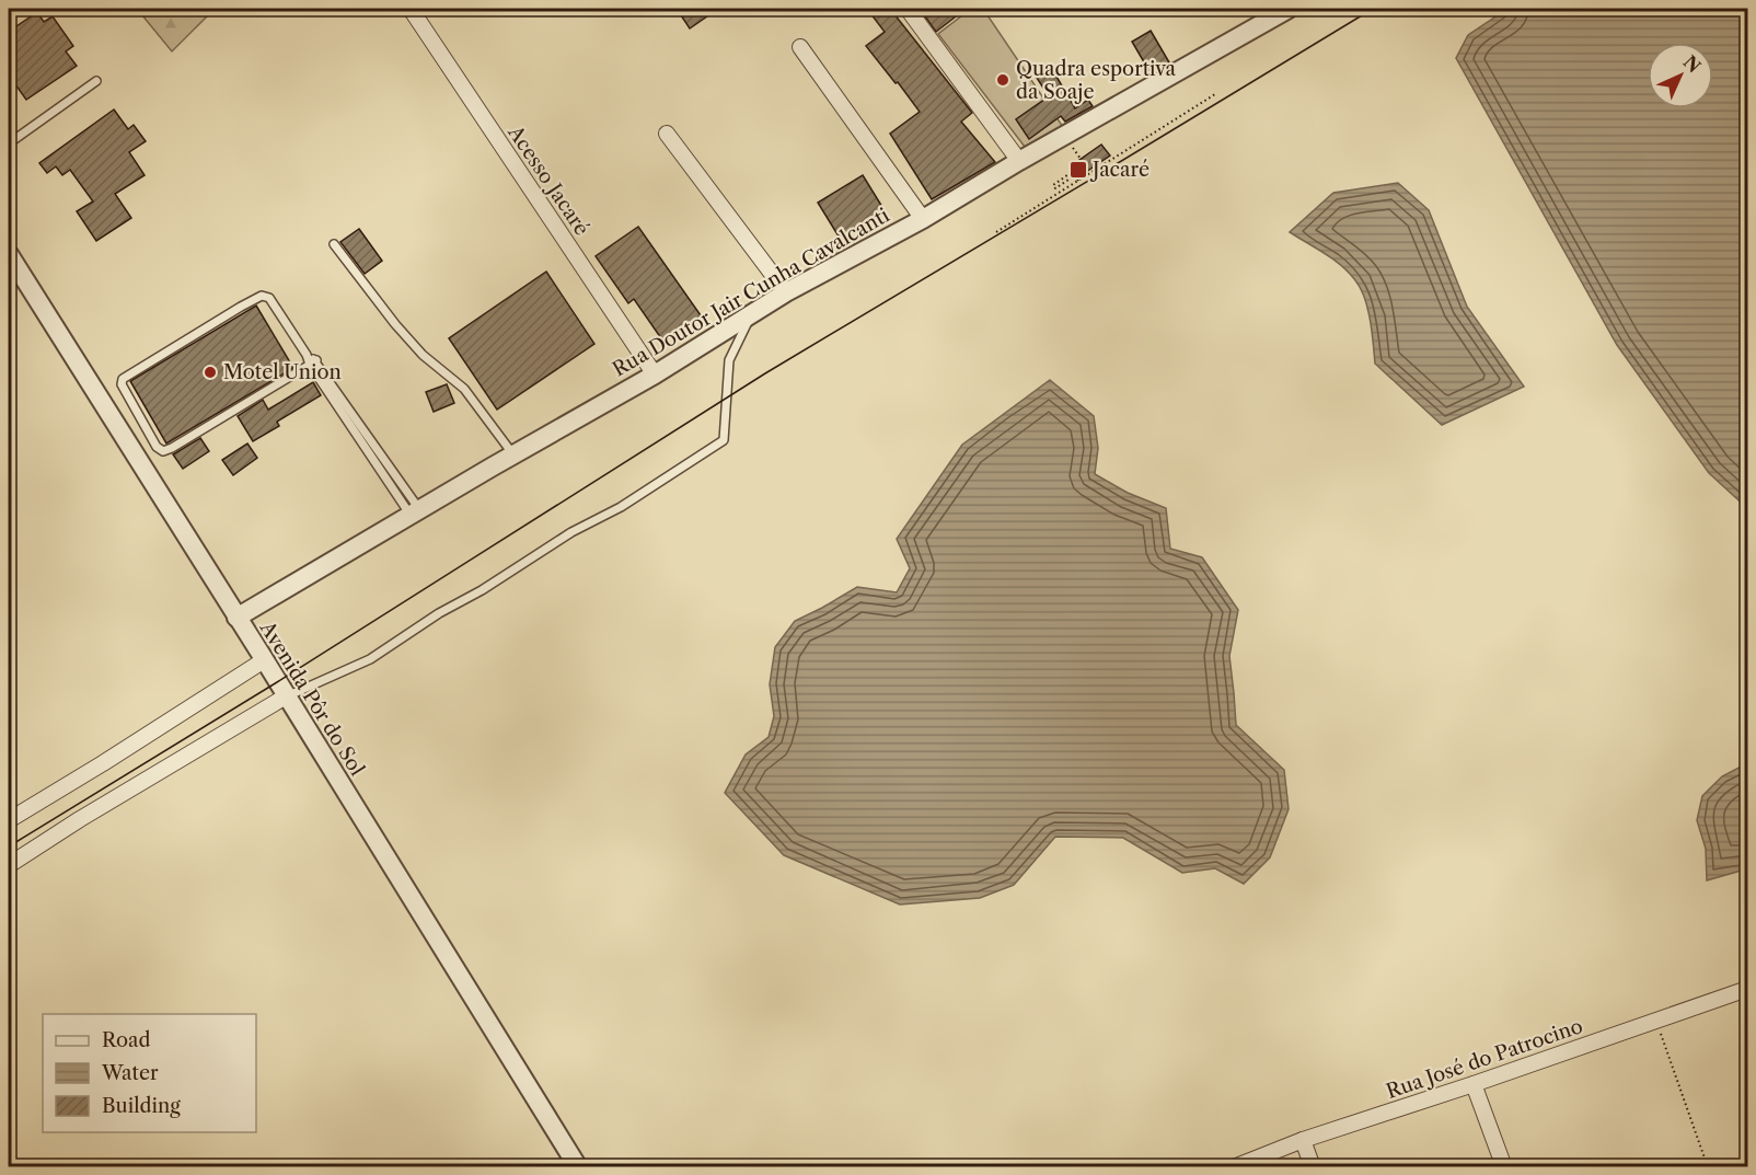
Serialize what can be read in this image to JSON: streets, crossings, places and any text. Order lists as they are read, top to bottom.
{
  "streets": {
    "street": [
      "Acesso Jacaré",
      "Rua Doutor Jair Cunha Cavalcanti",
      "Avenida Pôr do Sol",
      "Rua José do Patrocino"
    ]
  },
  "crossings": [
    ["Acesso Jacaré", "Rua Doutor Jair Cunha Cavalcanti"],
    ["Rua Doutor Jair Cunha Cavalcanti", "Avenida Pôr do Sol"]
  ],
  "places": {
    "other": ["Quadra esportiva da Soaje", "Motel Union"],
    "transit": ["Jacaré"]
  },
  "legend": ["Road", "Water", "Building"],
  "north": "top right"
}
